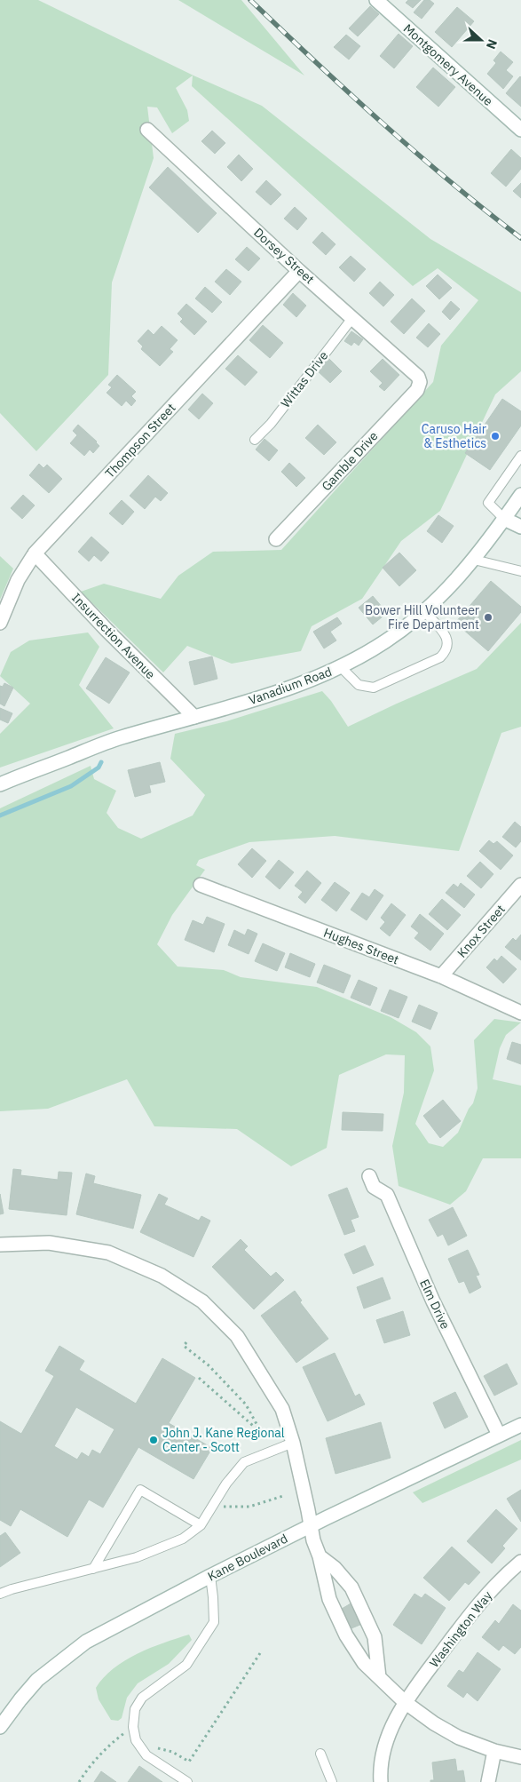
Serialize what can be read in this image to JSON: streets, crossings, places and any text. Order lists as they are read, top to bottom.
{
  "streets": {
    "street": [
      "Montgomery Avenue",
      "Dorsey Street",
      "Thompson Street",
      "Gamble Drive",
      "Insurrection Avenue",
      "Vanadium Road",
      "Knox Street",
      "Hughes Street",
      "Elm Drive",
      "Kane Boulevard",
      "Washington Way"
    ],
    "lane": ["Wittas Drive"]
  },
  "crossings": [
    ["Dorsey Street", "Wittas Drive"],
    ["Dorsey Street", "Thompson Street"],
    ["Dorsey Street", "Gamble Drive"],
    ["Thompson Street", "Insurrection Avenue"],
    ["Insurrection Avenue", "Vanadium Road"],
    ["Knox Street", "Hughes Street"],
    ["Elm Drive", "Kane Boulevard"]
  ],
  "places": ["Caruso Hair & Esthetics", "Bower Hill Volunteer Fire Department", "John J. Kane Regional Center - Scott"],
  "north": "right"
}
